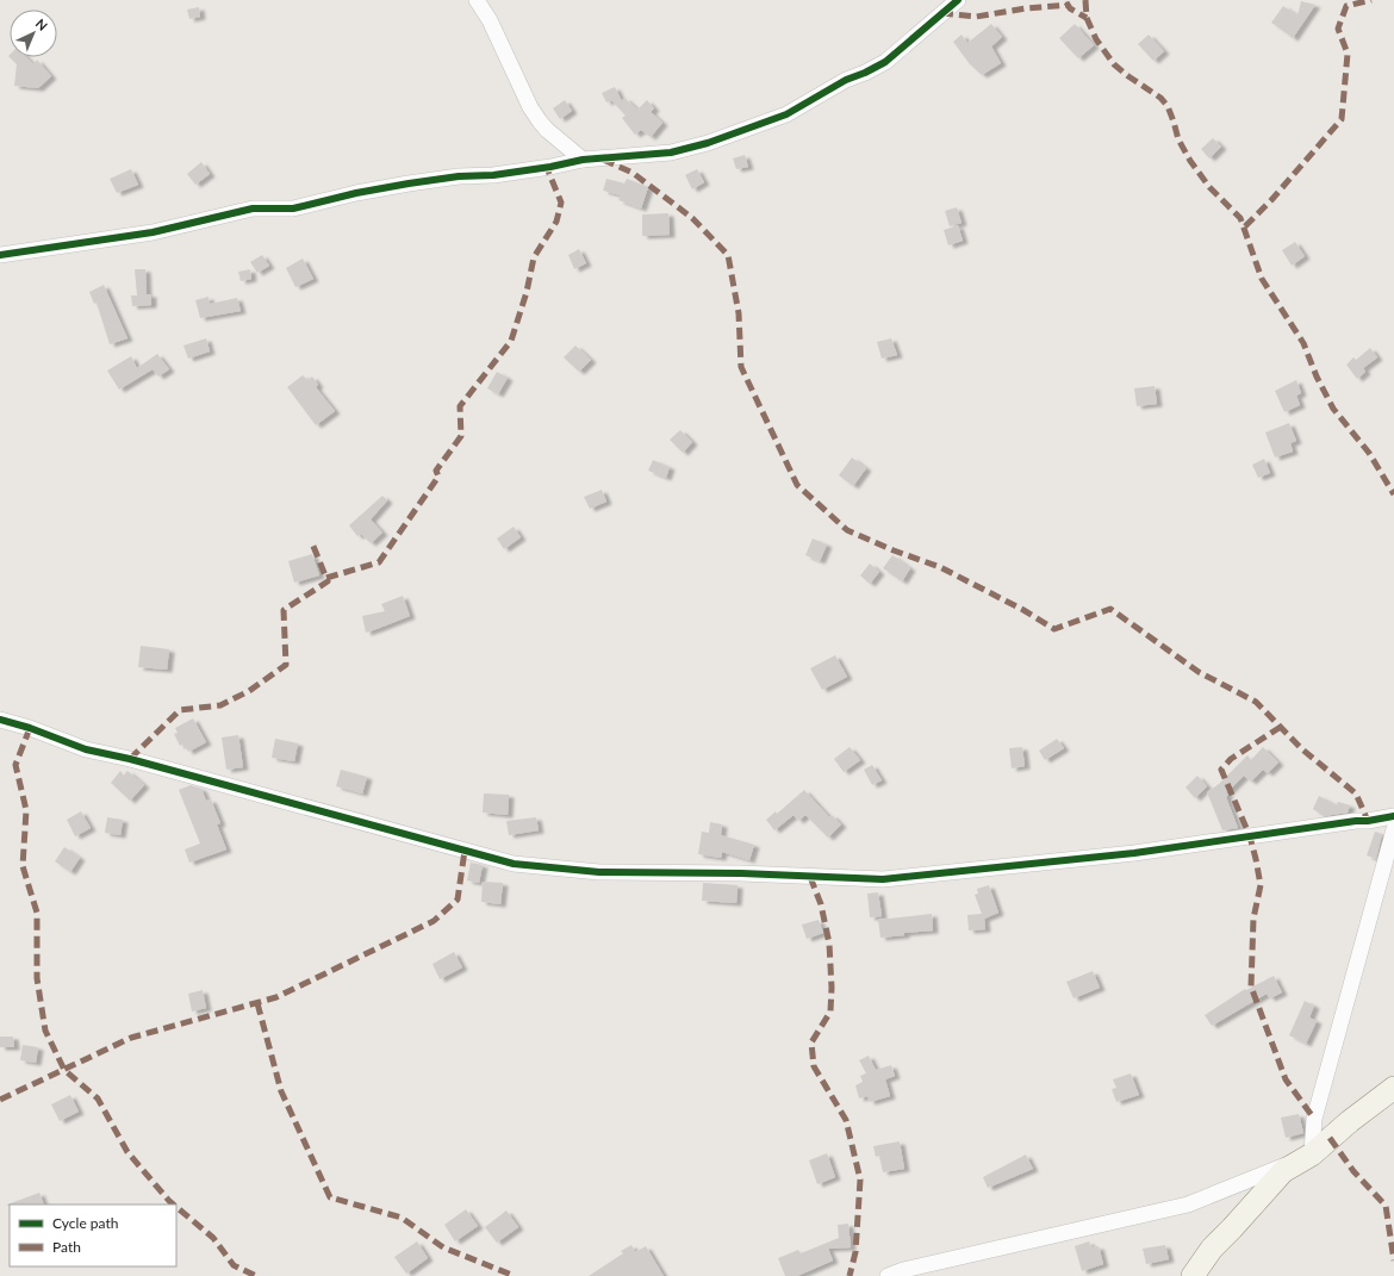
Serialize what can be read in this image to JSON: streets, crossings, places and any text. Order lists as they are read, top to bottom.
{
  "legend": ["Cycle path", "Path"],
  "north": "top right"
}
